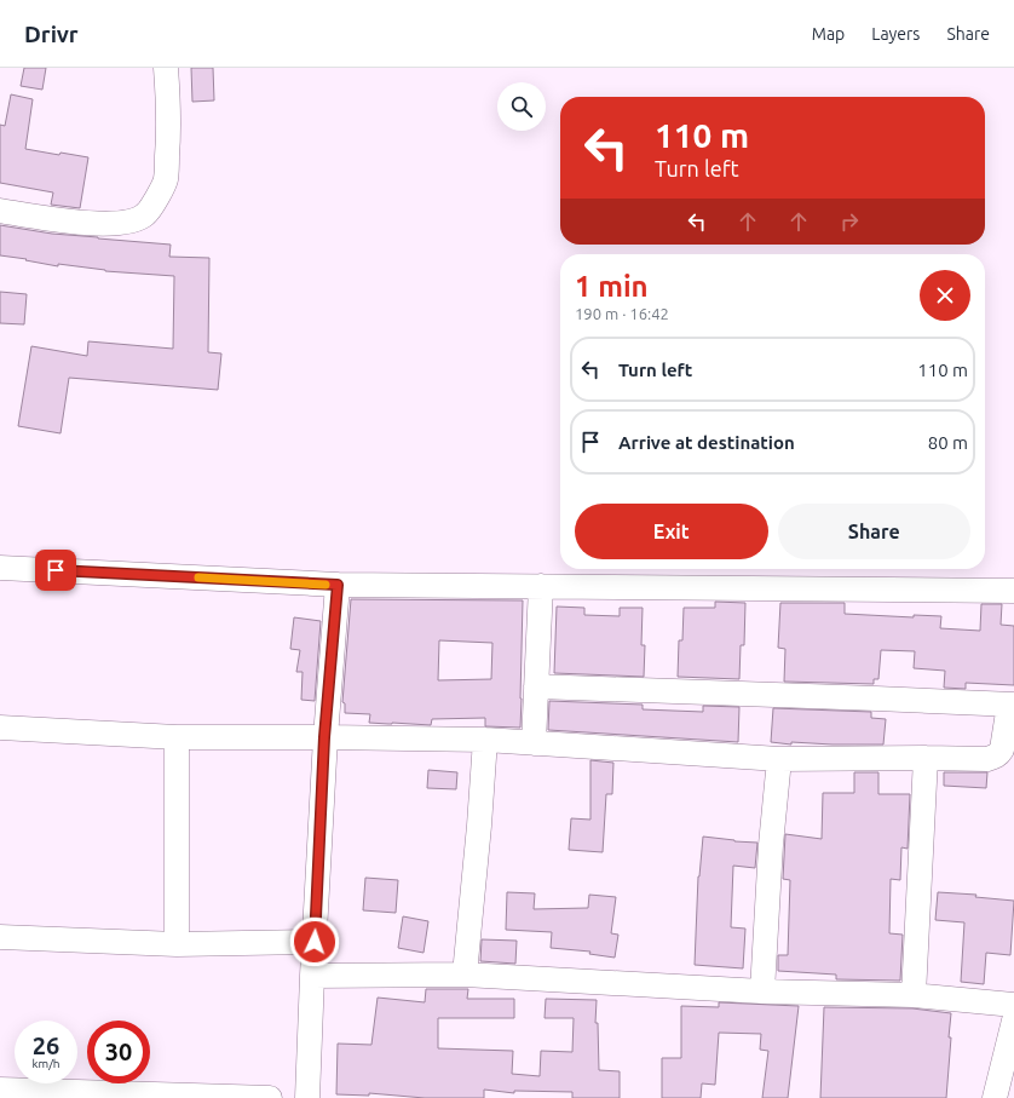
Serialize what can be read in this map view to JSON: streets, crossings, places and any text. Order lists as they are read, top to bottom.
{
  "page": {
    "header": "Drivr",
    "nav": ["Map", "Layers", "Share"],
    "turn": ["110 m", "Turn left"],
    "heading": ["1 min", "190 m · 16:42"],
    "list": [
      {
        "name": "Turn left",
        "value": "110 m"
      },
      {
        "name": "Arrive at destination",
        "value": "80 m"
      }
    ],
    "buttons": ["Exit", "Share"],
    "speed": "26 km/h",
    "limit": "30"
  }
}
